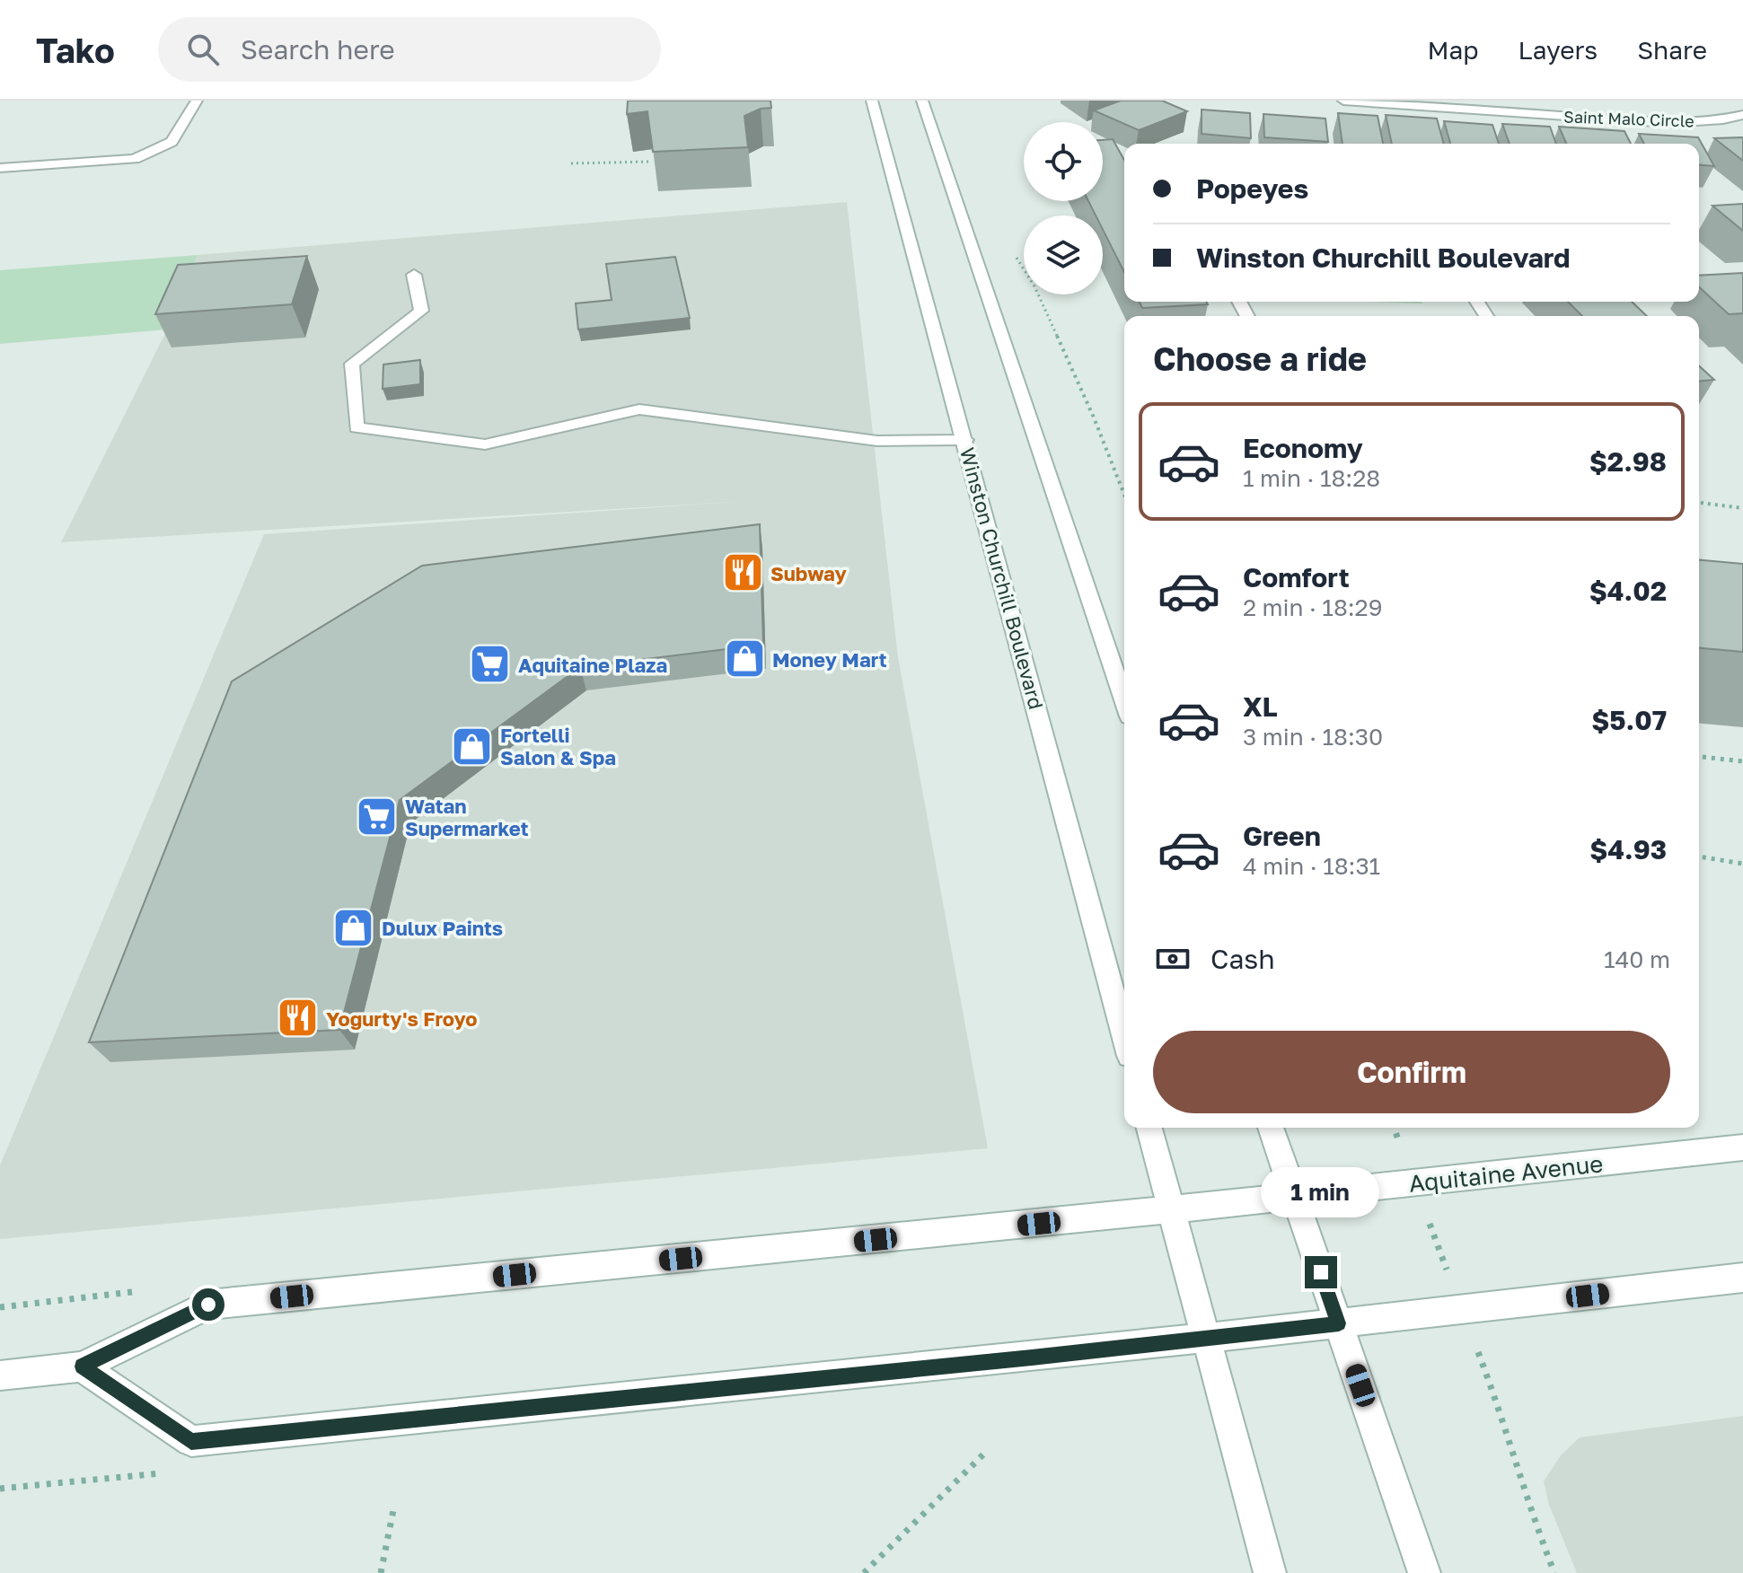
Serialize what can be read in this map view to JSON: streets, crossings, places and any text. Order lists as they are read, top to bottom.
{
  "streets": {
    "main road": ["Saint Malo Circle", "Winston Churchill Boulevard", "Aquitaine Avenue"]
  },
  "places": {
    "restaurant": ["Subway", "Yogurty's Froyo"],
    "shop": ["Money Mart", "Fortelli Salon & Spa", "Dulux Paints"],
    "supermarket": ["Aquitaine Plaza", "Watan Supermarket"]
  },
  "page": {
    "header": "Tako",
    "search": "Search here",
    "nav": ["Map", "Layers", "Share"],
    "banner": ["Popeyes", "Winston Churchill Boulevard"],
    "heading": "Choose a ride",
    "list": [
      {
        "name": "Economy",
        "note": "1 min · 18:28",
        "value": "$2.98"
      },
      {
        "name": "Comfort",
        "note": "2 min · 18:29",
        "value": "$4.02"
      },
      {
        "name": "XL",
        "note": "3 min · 18:30",
        "value": "$5.07"
      },
      {
        "name": "Green",
        "note": "4 min · 18:31",
        "value": "$4.93"
      }
    ],
    "pay": ["Cash", "140 m"],
    "buttons": "Confirm",
    "bubble": "1 min"
  }
}
